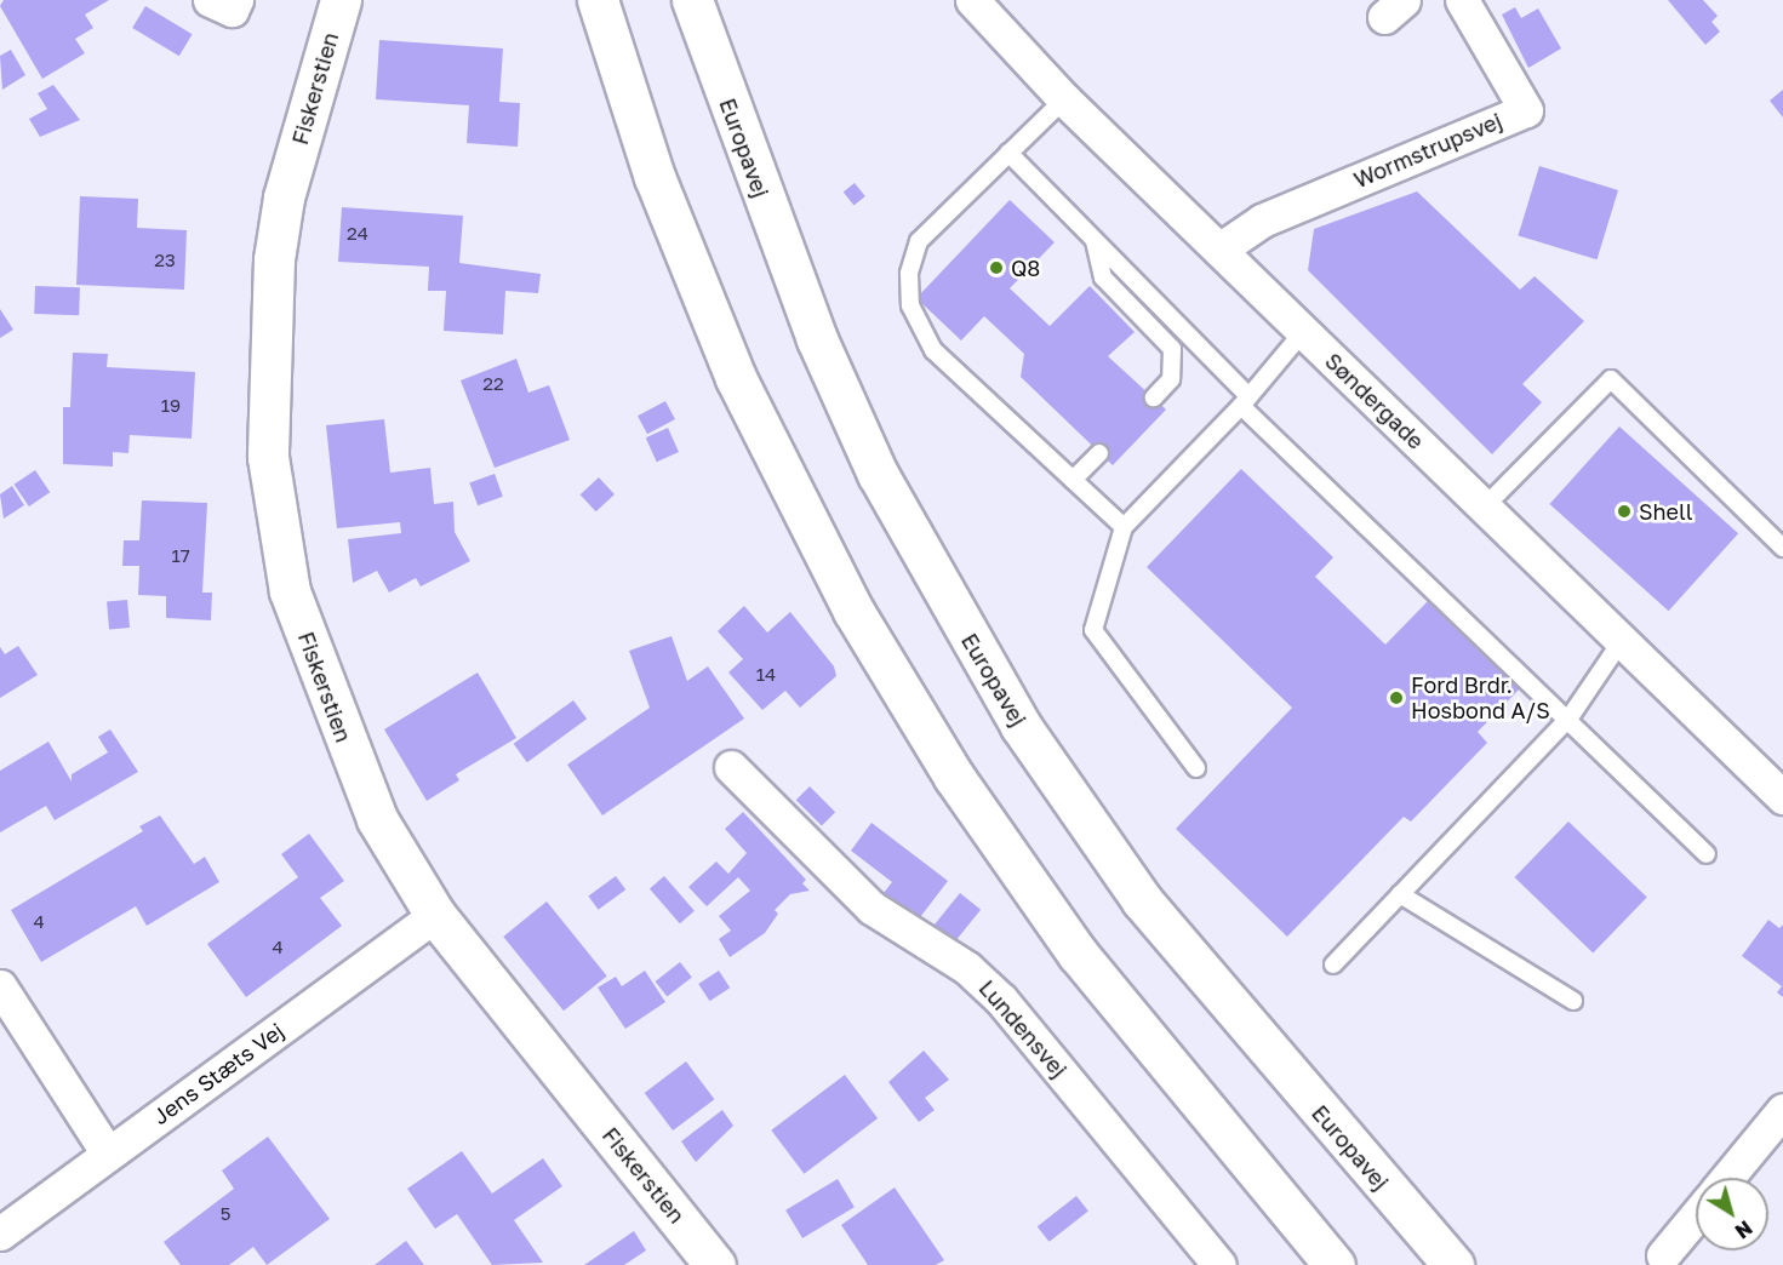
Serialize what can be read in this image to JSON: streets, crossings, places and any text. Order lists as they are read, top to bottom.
{
  "streets": {
    "main road": ["Fiskerstien", "Europavej"],
    "street": [
      "Wormstrupsvej",
      "Søndergade",
      "Lundensvej",
      "Jens Stæts Vej"
    ]
  },
  "crossings": [
    ["Fiskerstien", "Jens Stæts Vej"],
    ["Wormstrupsvej", "Søndergade"]
  ],
  "places": ["Q8", "Shell", "Ford Brdr. Hosbond A/S"],
  "house_numbers": [
    "24",
    "23",
    "22",
    "19",
    "17",
    "14",
    "4",
    "4",
    "5"
  ],
  "north": "bottom right"
}
